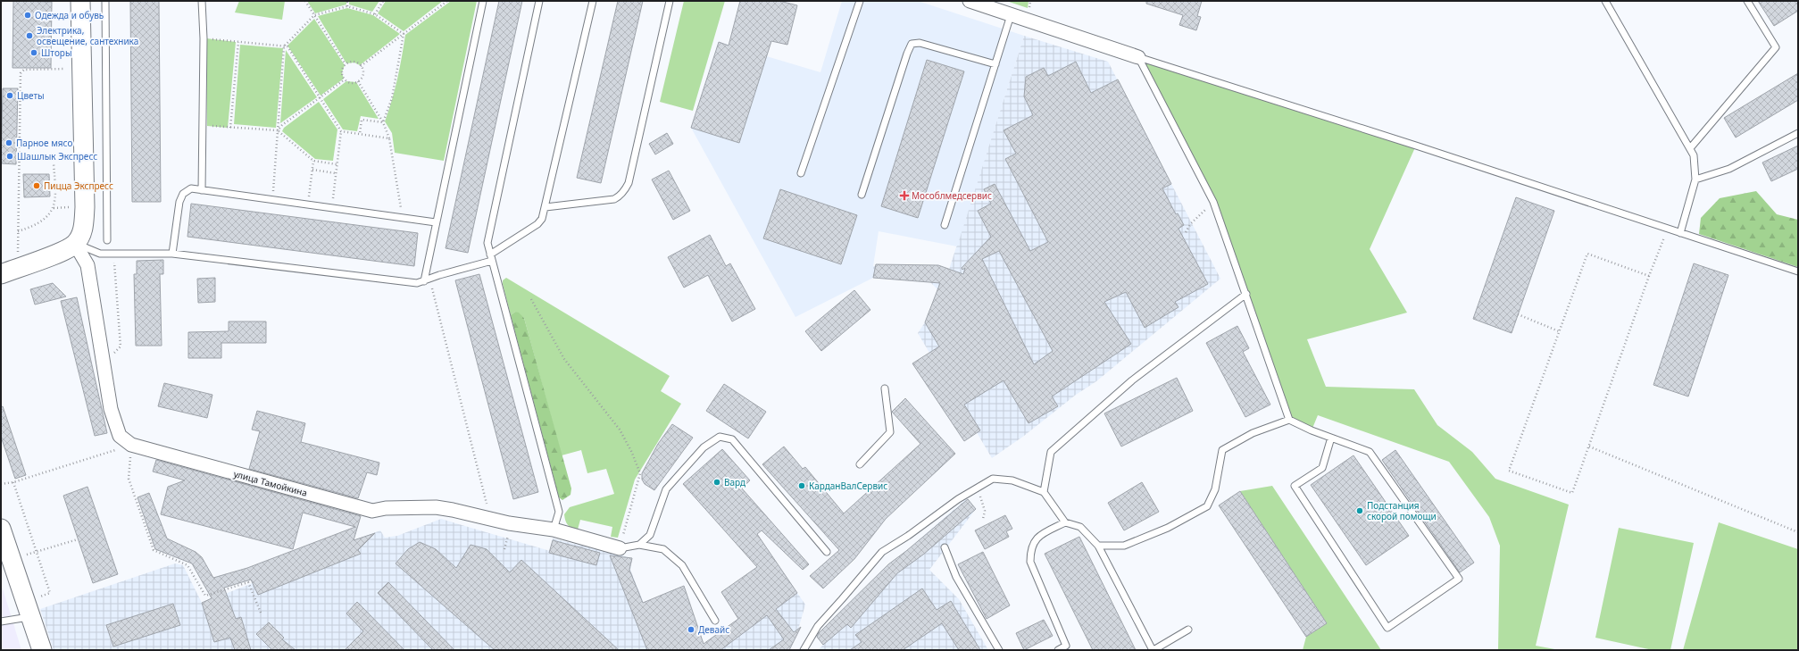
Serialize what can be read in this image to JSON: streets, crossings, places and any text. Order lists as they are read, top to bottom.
{
  "streets": {
    "street": ["улица Тамойкина"]
  },
  "places": {
    "other": [
      "Одежда и обувь",
      "Электрика, освещение, сантехника",
      "Шторы",
      "Цветы",
      "Парное мясо",
      "Шашлык Экспресс",
      "Пицца Экспресс",
      "Вард",
      "КарданВалСервис",
      "Подстанция скорой помощи",
      "Девайс"
    ],
    "health": ["Мособлмедсервис"]
  }
}
